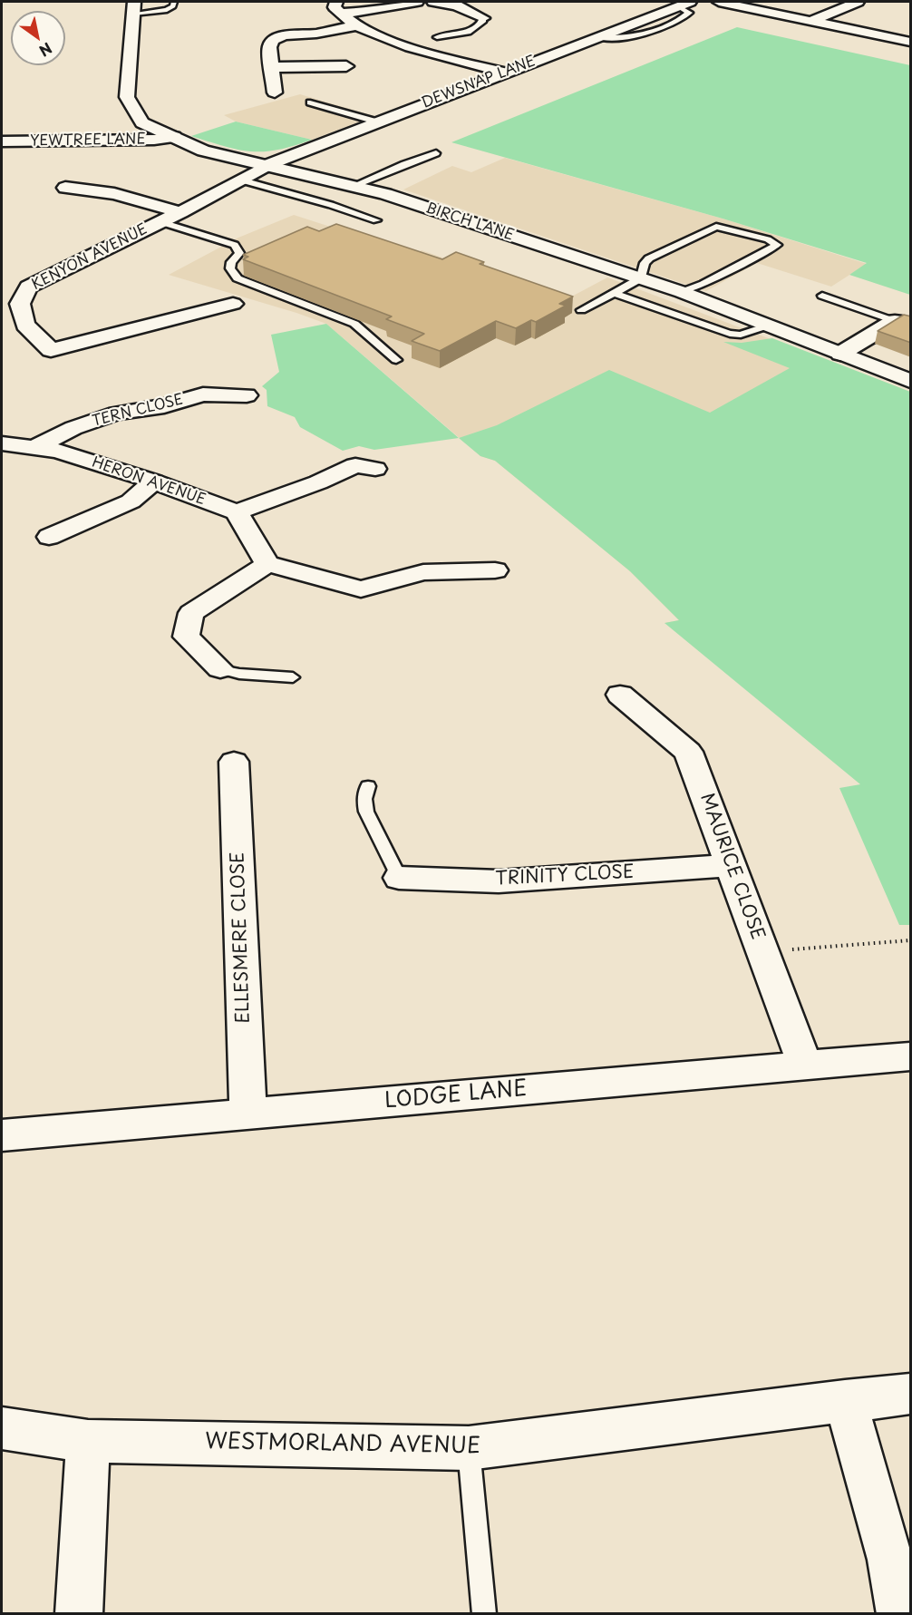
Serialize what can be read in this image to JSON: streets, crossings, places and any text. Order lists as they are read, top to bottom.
{
  "streets": {
    "street": [
      "DEWSNAP LANE",
      "YEWTREE LANE",
      "BIRCH LANE",
      "KENYON AVENUE",
      "TERN CLOSE",
      "HERON AVENUE",
      "MAURICE CLOSE",
      "TRINITY CLOSE",
      "ELLESMERE CLOSE",
      "LODGE LANE",
      "WESTMORLAND AVENUE"
    ]
  },
  "crossings": [
    ["DEWSNAP LANE", "BIRCH LANE"],
    ["DEWSNAP LANE", "KENYON AVENUE"],
    ["YEWTREE LANE", "BIRCH LANE"],
    ["BIRCH LANE", "KENYON AVENUE"],
    ["TERN CLOSE", "HERON AVENUE"],
    ["MAURICE CLOSE", "TRINITY CLOSE"],
    ["MAURICE CLOSE", "LODGE LANE"],
    ["ELLESMERE CLOSE", "LODGE LANE"]
  ],
  "north": "bottom right"
}
